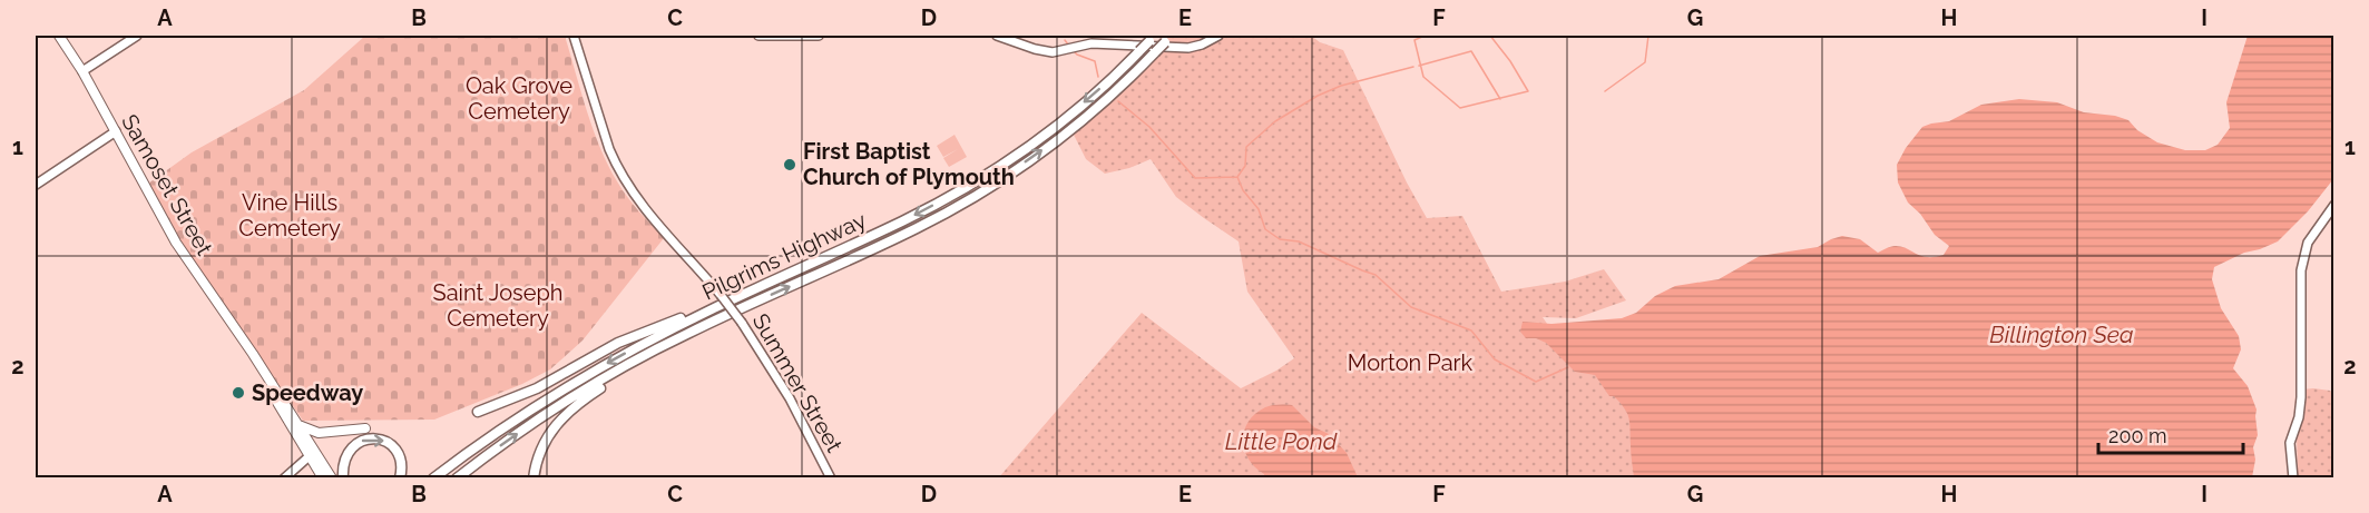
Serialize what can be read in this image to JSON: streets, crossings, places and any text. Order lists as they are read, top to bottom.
{
  "streets": {
    "highway": ["Pilgrims Highway"],
    "main road": ["Samoset Street"],
    "street": ["Summer Street"]
  },
  "water": ["Billington Sea", "Little Pond"],
  "parks": [
    "Oak Grove Cemetery",
    "Vine Hills Cemetery",
    "Saint Joseph Cemetery",
    "Morton Park"
  ],
  "places": ["First Baptist Church of Plymouth", "Speedway"],
  "scale_bar": "200 m",
  "grid": {
    "columns": [
      "A",
      "B",
      "C",
      "D",
      "E",
      "F",
      "G",
      "H",
      "I"
    ],
    "rows": ["1", "2"]
  }
}
